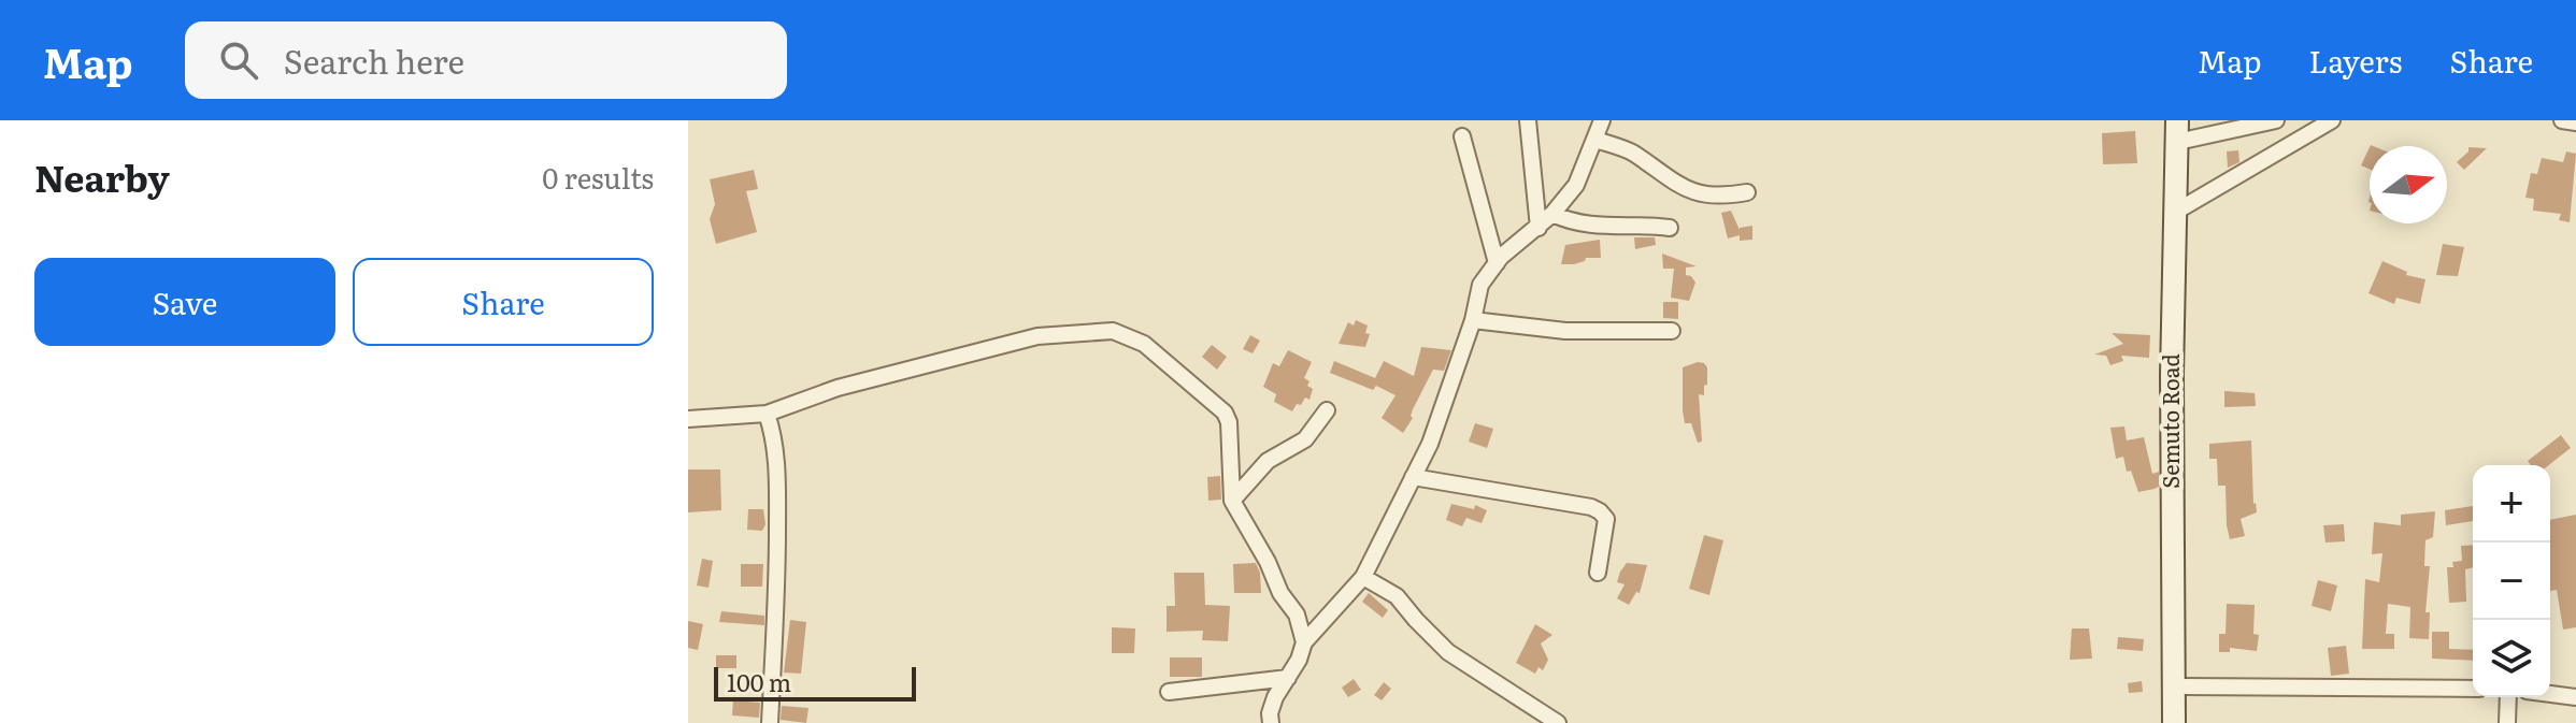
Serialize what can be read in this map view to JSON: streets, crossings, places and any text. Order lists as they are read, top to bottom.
{
  "streets": {
    "main road": ["Semuto Road"]
  },
  "scale_bar": "100 m",
  "north": "right",
  "page": {
    "header": "Map",
    "search": "Search here",
    "nav": ["Map", "Layers", "Share"],
    "heading": ["Nearby", "0 results"],
    "buttons": ["Save", "Share"],
    "map_buttons": ["+", "−"],
    "scale": "100 m"
  }
}
